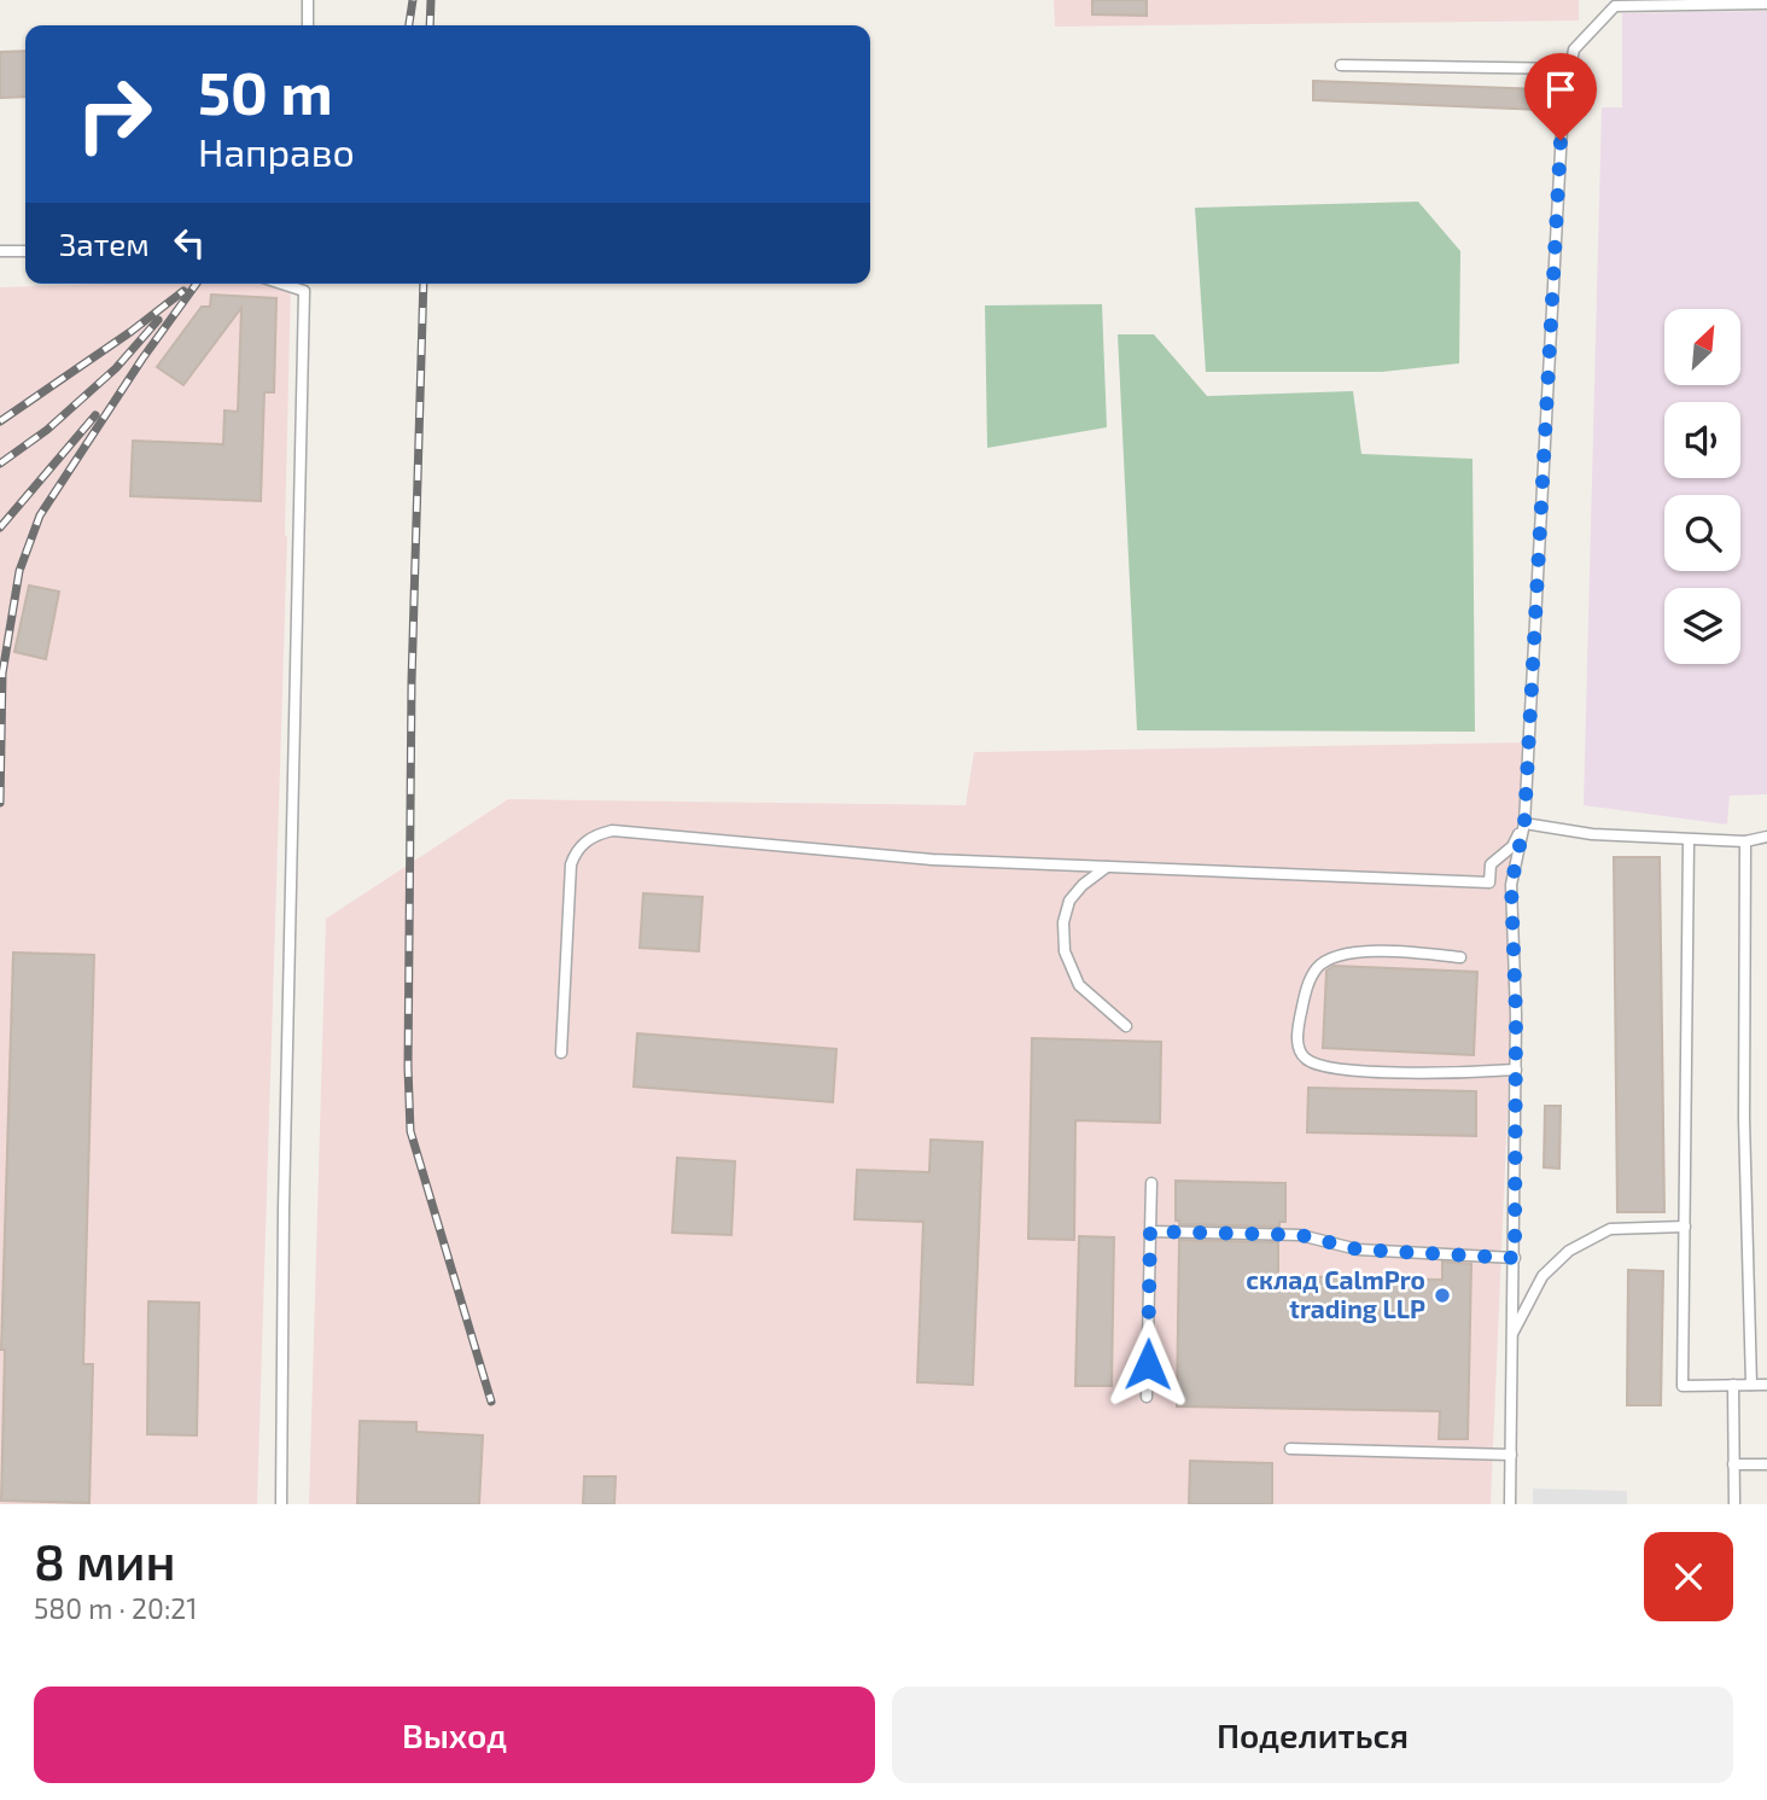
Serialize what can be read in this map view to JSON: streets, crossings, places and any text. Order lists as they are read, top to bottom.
{
  "places": ["склад CalmPro trading LLP"],
  "north": "top right",
  "page": {
    "turn": ["50 m", "Направо"],
    "then": "Затем",
    "heading": ["8 мин", "580 m · 20:21"],
    "buttons": ["Выход", "Поделиться"]
  }
}
